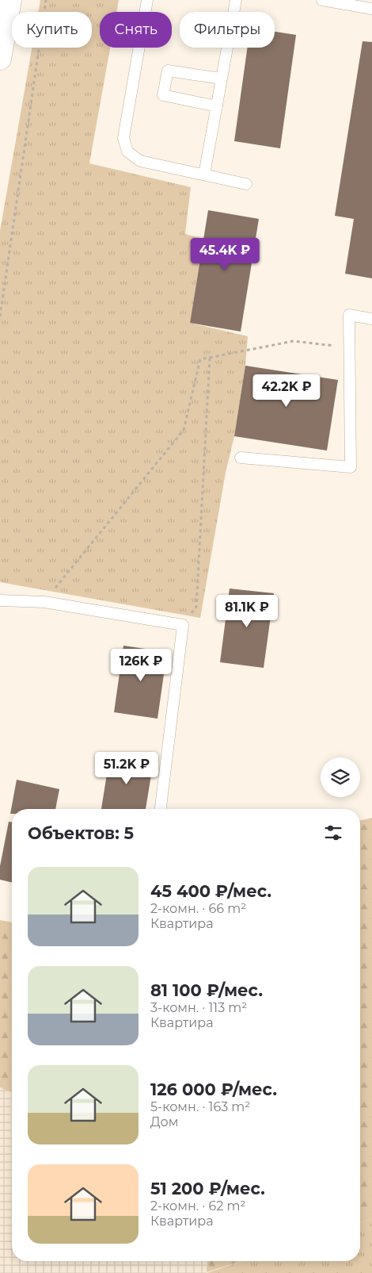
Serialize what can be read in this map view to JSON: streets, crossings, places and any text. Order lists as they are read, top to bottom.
{
  "page": {
    "chip": ["Купить", "Снять", "Фильтры"],
    "price": [
      "45.4K ₽",
      "42.2K ₽",
      "81.1K ₽",
      "126K ₽",
      "51.2K ₽"
    ],
    "heading": "Объектов: 5",
    "list": [
      {
        "name": "45 400 ₽/мес.",
        "note": "2-комн. · 66 m² · Квартира"
      },
      {
        "name": "81 100 ₽/мес.",
        "note": "3-комн. · 113 m² · Квартира"
      },
      {
        "name": "126 000 ₽/мес.",
        "note": "5-комн. · 163 m² · Дом"
      },
      {
        "name": "51 200 ₽/мес.",
        "note": "2-комн. · 62 m² · Квартира"
      }
    ]
  }
}
